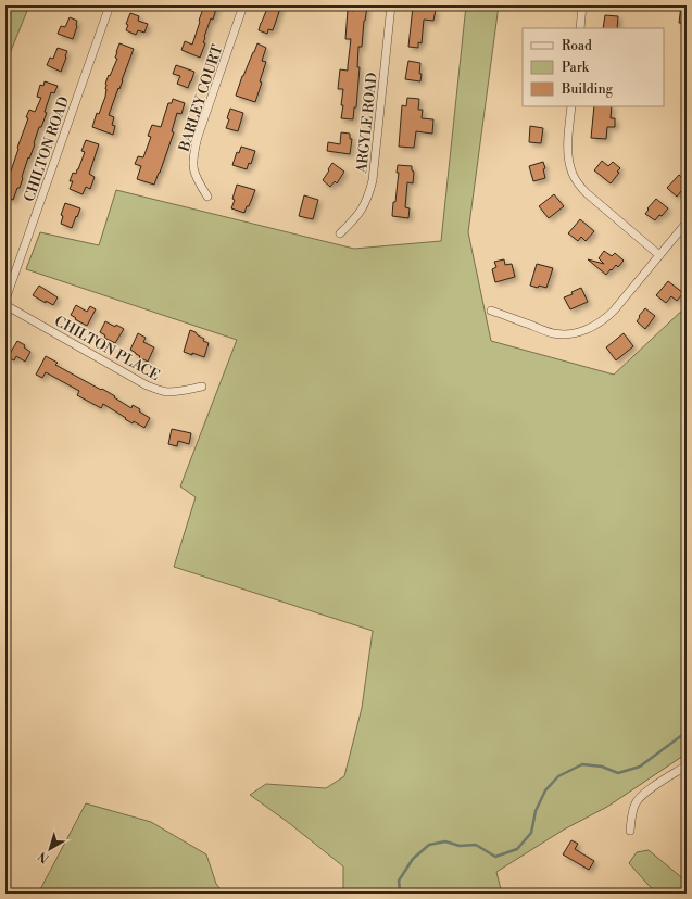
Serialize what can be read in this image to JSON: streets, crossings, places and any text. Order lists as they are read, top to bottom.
{
  "streets": {
    "street": [
      "BARLEY COURT",
      "ARGYLE ROAD",
      "CHILTON ROAD",
      "CHILTON PLACE"
    ]
  },
  "legend": ["Road", "Park", "Building"],
  "north": "bottom left"
}
